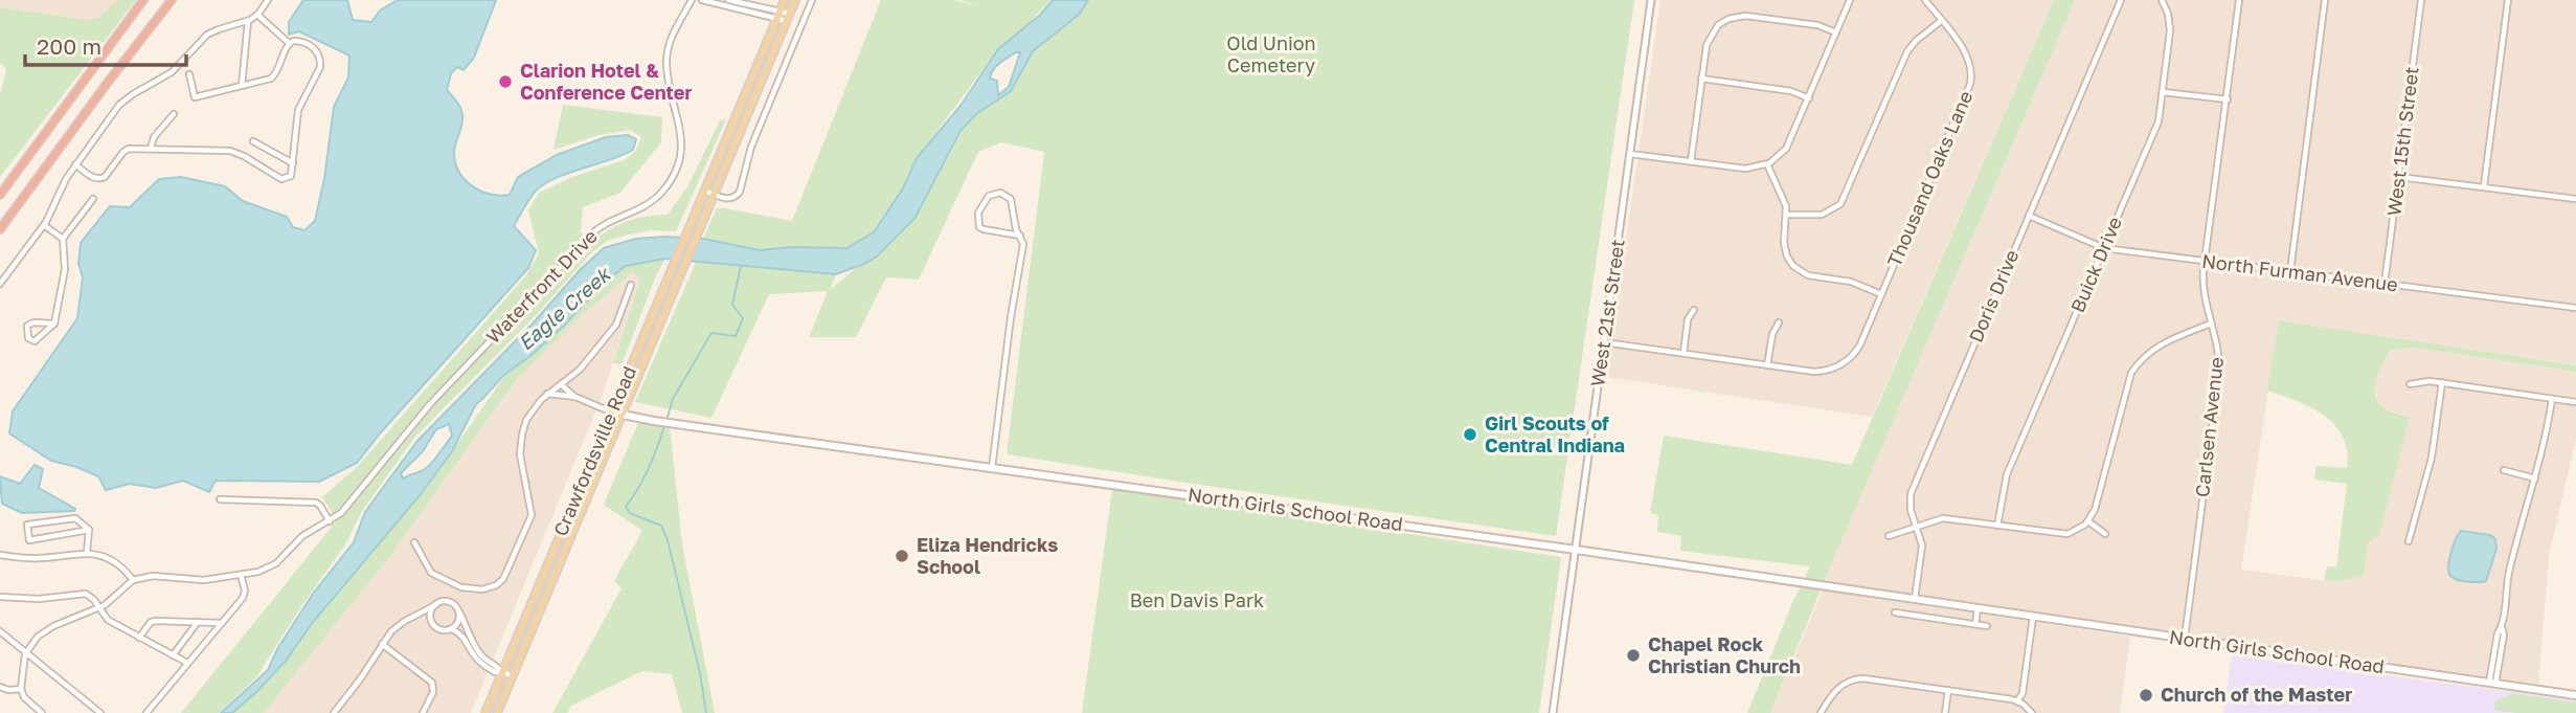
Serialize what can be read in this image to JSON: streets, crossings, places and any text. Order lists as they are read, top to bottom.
{
  "streets": {
    "main road": ["Crawfordsville Road", "North Girls School Road"],
    "street": [
      "West 15th Street",
      "Thousand Oaks Lane",
      "Buick Drive",
      "North Furman Avenue",
      "Waterfront Drive",
      "Doris Drive",
      "West 21st Street",
      "Carlsen Avenue"
    ]
  },
  "crossings": [
    ["West 15th Street", "North Furman Avenue"],
    ["Buick Drive", "North Furman Avenue"],
    ["North Furman Avenue", "Doris Drive"],
    ["North Furman Avenue", "Carlsen Avenue"],
    ["Doris Drive", "North Girls School Road"],
    ["West 21st Street", "North Girls School Road"],
    ["Carlsen Avenue", "North Girls School Road"],
    ["Crawfordsville Road", "North Girls School Road"]
  ],
  "water": ["Eagle Creek"],
  "parks": ["Old Union Cemetery", "Ben Davis Park"],
  "places": [
    "Clarion Hotel & Conference Center",
    "Girl Scouts of Central Indiana",
    "Eliza Hendricks School",
    "Chapel Rock Christian Church",
    "Church of the Master"
  ],
  "scale_bar": "200 m"
}
